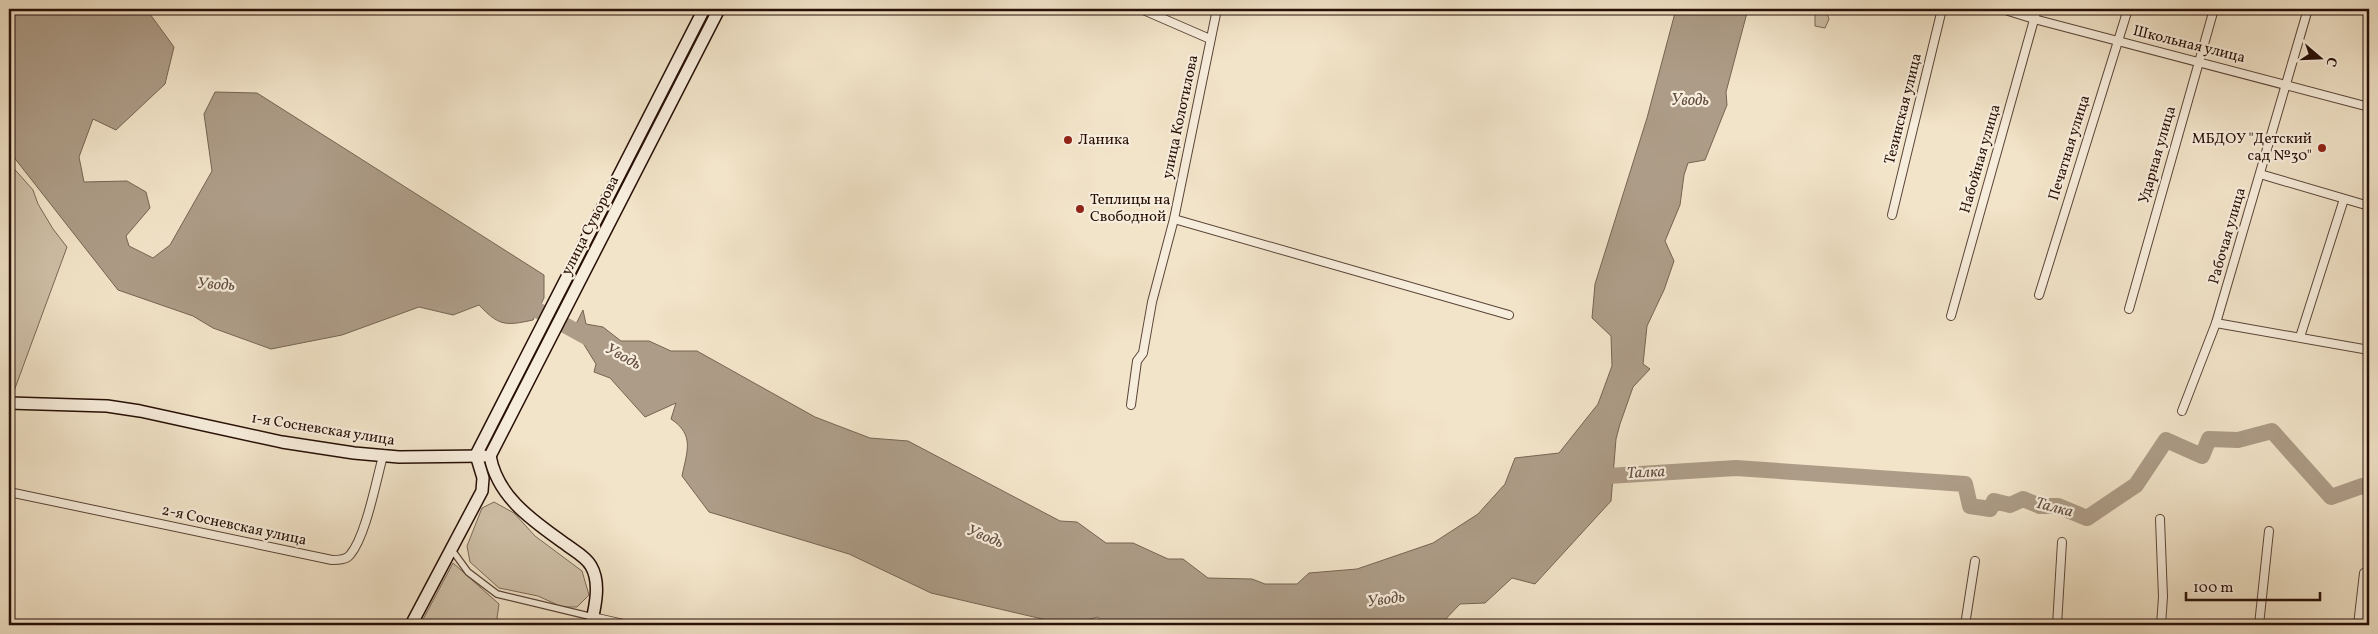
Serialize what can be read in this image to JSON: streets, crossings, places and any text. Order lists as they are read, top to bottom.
{
  "streets": {
    "main road": ["улица Суворова", "1-я Сосневская улица"],
    "street": [
      "Школьная улица",
      "Тезинская улица",
      "улица Колотилова",
      "Печатная улица",
      "Ударная улица",
      "Набойная улица",
      "Рабочая улица",
      "2-я Сосневская улица"
    ]
  },
  "crossings": [
    ["Школьная улица", "Печатная улица"],
    ["Школьная улица", "Ударная улица"],
    ["Школьная улица", "Набойная улица"],
    ["Школьная улица", "Рабочая улица"],
    ["улица Суворова", "1-я Сосневская улица"],
    ["1-я Сосневская улица", "2-я Сосневская улица"]
  ],
  "water": ["Уводь", "Талка"],
  "places": ["Ланика", "МБДОУ \"Детский сад №30\"", "Теплицы на Свободной"],
  "scale_bar": "100 m",
  "north": "right"
}
